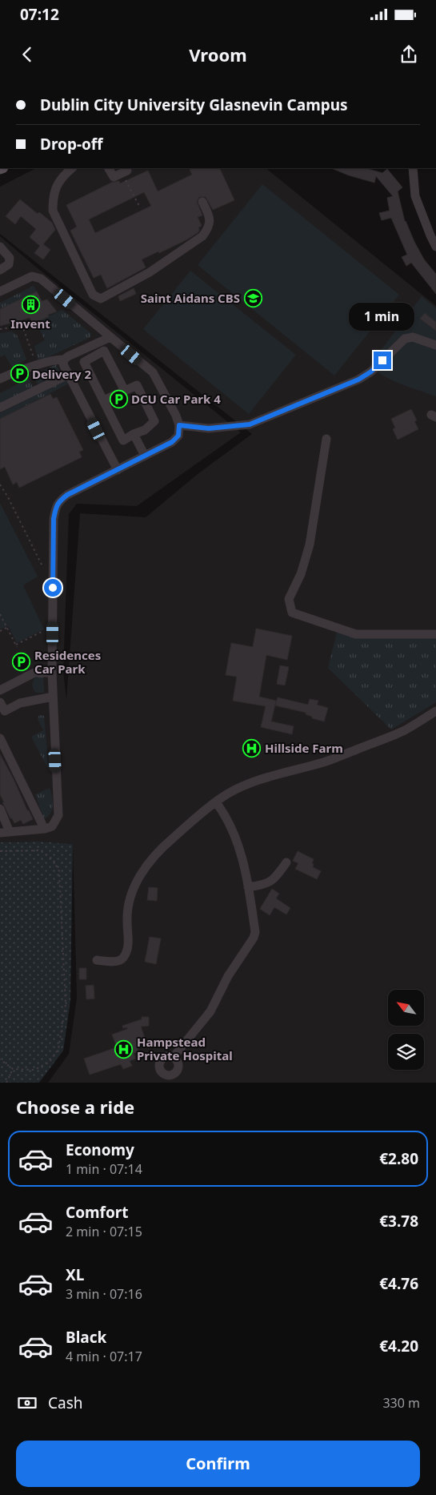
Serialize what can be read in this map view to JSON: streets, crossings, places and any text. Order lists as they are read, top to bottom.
{
  "places": {
    "school or university": ["Saint Aidans CBS"],
    "building": ["Invent"],
    "parking": ["Delivery 2", "DCU Car Park 4", "Residences Car Park"],
    "hospital": ["Hillside Farm", "Hampstead Private Hospital"]
  },
  "north": "top left",
  "page": {
    "status": "07:12",
    "header": "Vroom",
    "banner": ["Dublin City University Glasnevin Campus", "Drop-off"],
    "bubble": "1 min",
    "heading": "Choose a ride",
    "list": [
      {
        "name": "Economy",
        "note": "1 min · 07:14",
        "value": "€2.80"
      },
      {
        "name": "Comfort",
        "note": "2 min · 07:15",
        "value": "€3.78"
      },
      {
        "name": "XL",
        "note": "3 min · 07:16",
        "value": "€4.76"
      },
      {
        "name": "Black",
        "note": "4 min · 07:17",
        "value": "€4.20"
      }
    ],
    "pay": ["Cash", "330 m"],
    "buttons": "Confirm"
  }
}
